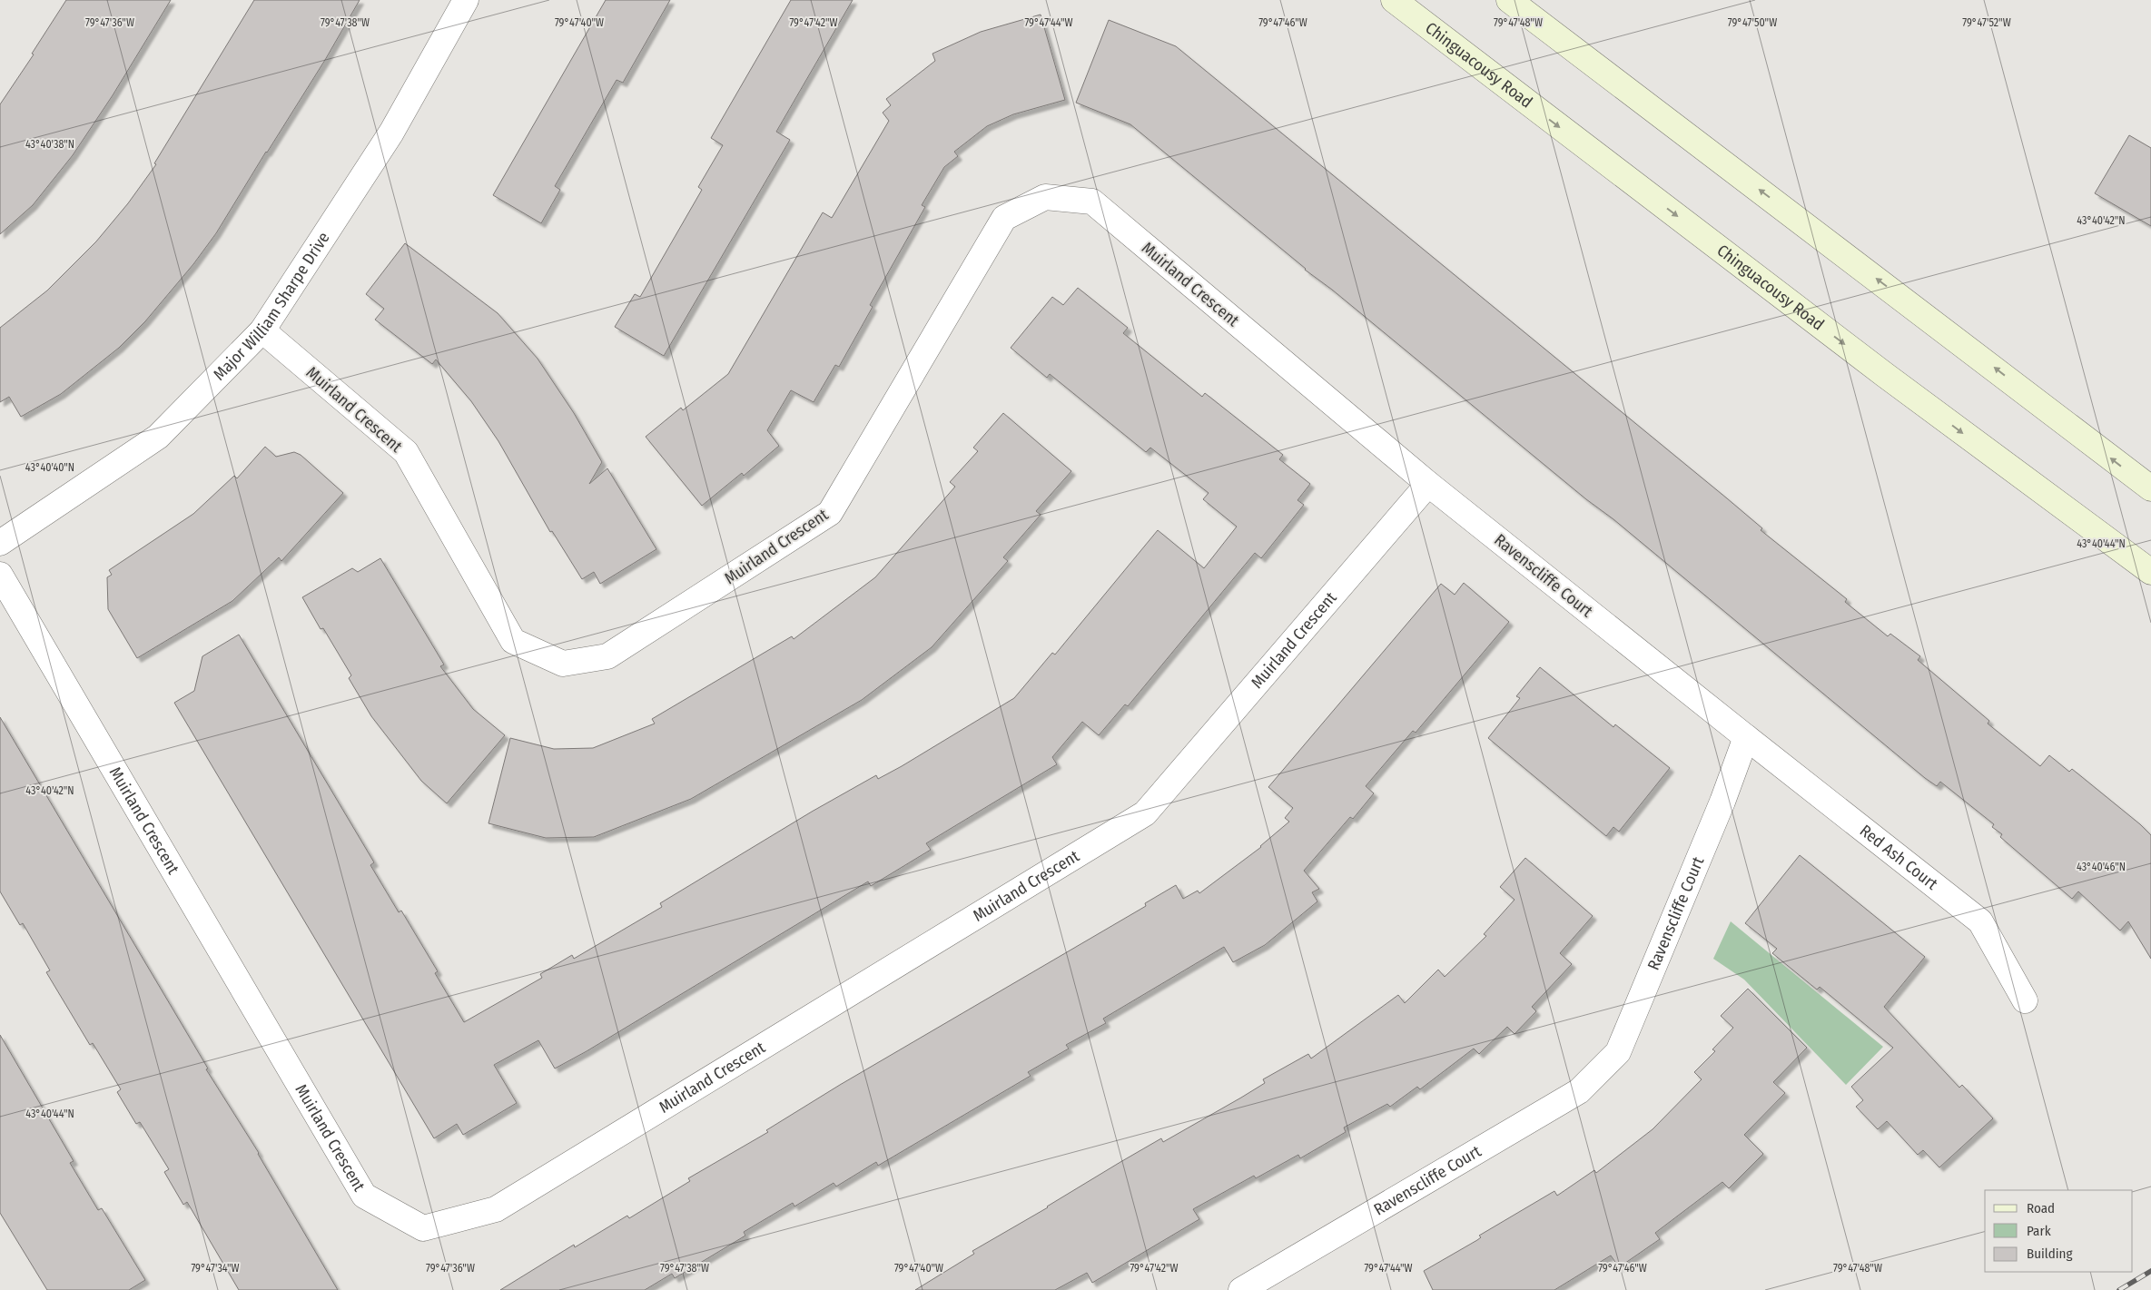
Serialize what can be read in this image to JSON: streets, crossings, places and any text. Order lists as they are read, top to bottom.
{
  "streets": {
    "main road": ["Chinguacousy Road"],
    "street": [
      "Muirland Crescent",
      "Major William Sharpe Drive",
      "Ravenscliffe Court",
      "Red Ash Court"
    ]
  },
  "crossings": [
    ["Muirland Crescent", "Major William Sharpe Drive"],
    ["Muirland Crescent", "Ravenscliffe Court"],
    ["Ravenscliffe Court", "Red Ash Court"]
  ],
  "legend": ["Road", "Park", "Building"],
  "coordinates": [
    "79°47'36\"W",
    "79°47'38\"W",
    "79°47'40\"W",
    "79°47'42\"W",
    "79°47'44\"W",
    "79°47'46\"W",
    "79°47'48\"W",
    "79°47'50\"W",
    "79°47'52\"W",
    "43°40'38\"N",
    "43°40'42\"N",
    "43°40'40\"N",
    "43°40'44\"N",
    "43°40'46\"N",
    "79°47'34\"W"
  ]
}
